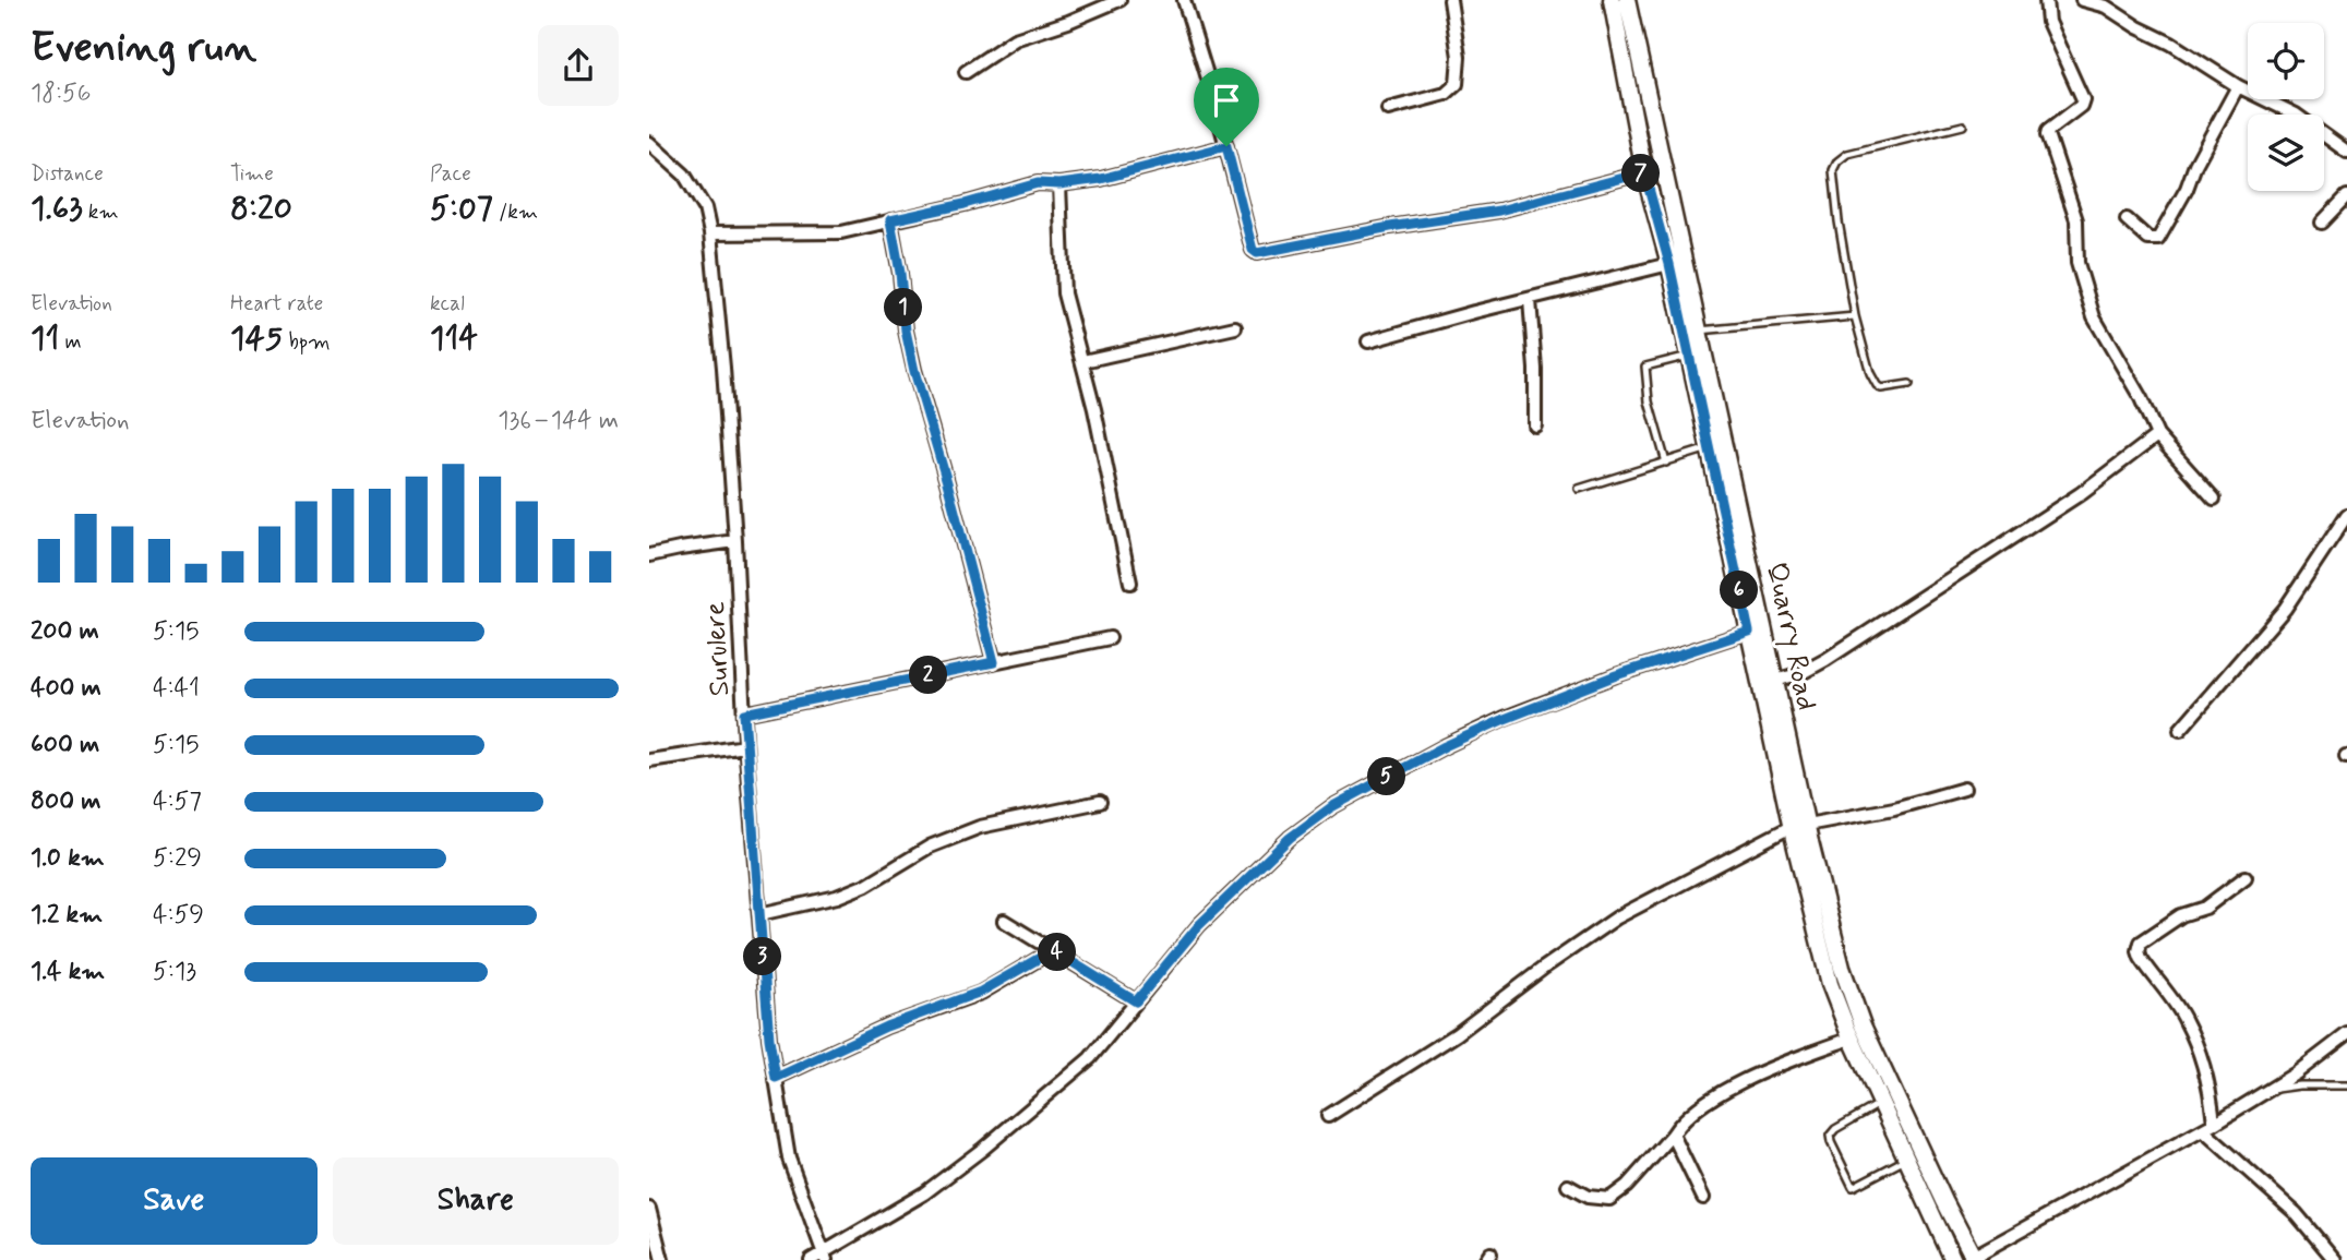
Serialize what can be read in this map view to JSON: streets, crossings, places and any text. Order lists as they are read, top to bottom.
{
  "streets": {
    "main road": ["Quarry Road"],
    "street": ["Surulere"]
  },
  "page": {
    "heading": ["Evening run", "18:56"],
    "stats": [
      ["Distance", "1.63 km"],
      ["Time", "8:20"],
      ["Pace", "5:07 /km"],
      ["Elevation", "11 m"],
      ["Heart rate", "145 bpm"],
      ["kcal", "114"]
    ],
    "pins": [
      "7",
      "1",
      "6",
      "2",
      "5",
      "4",
      "3"
    ],
    "chart": ["Elevation", "136–144 m"],
    "list": [
      {
        "name": "200 m",
        "note": "5:15"
      },
      {
        "name": "400 m",
        "note": "4:41"
      },
      {
        "name": "600 m",
        "note": "5:15"
      },
      {
        "name": "800 m",
        "note": "4:57"
      },
      {
        "name": "1.0 km",
        "note": "5:29"
      },
      {
        "name": "1.2 km",
        "note": "4:59"
      },
      {
        "name": "1.4 km",
        "note": "5:13"
      }
    ],
    "buttons": ["Save", "Share"]
  }
}
